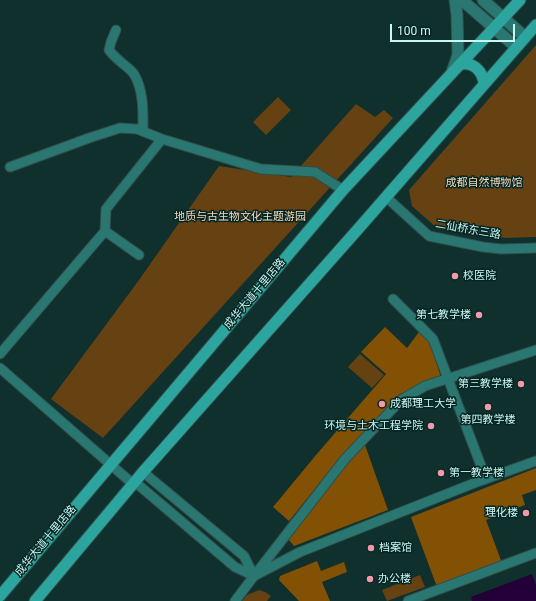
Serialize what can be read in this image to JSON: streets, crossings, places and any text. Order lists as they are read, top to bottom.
{
  "streets": {
    "main road": ["成华大道十里店路"],
    "street": ["二仙桥东三路"]
  },
  "parks": ["成都自然博物馆", "地质与古生物文化主题游园"],
  "places": [
    "校医院",
    "第七教学楼",
    "第三教学楼",
    "成都理工大学",
    "第四教学楼",
    "环境与土木工程学院",
    "第一教学楼",
    "理化楼",
    "档案馆",
    "办公楼"
  ],
  "scale_bar": "100 m"
}
